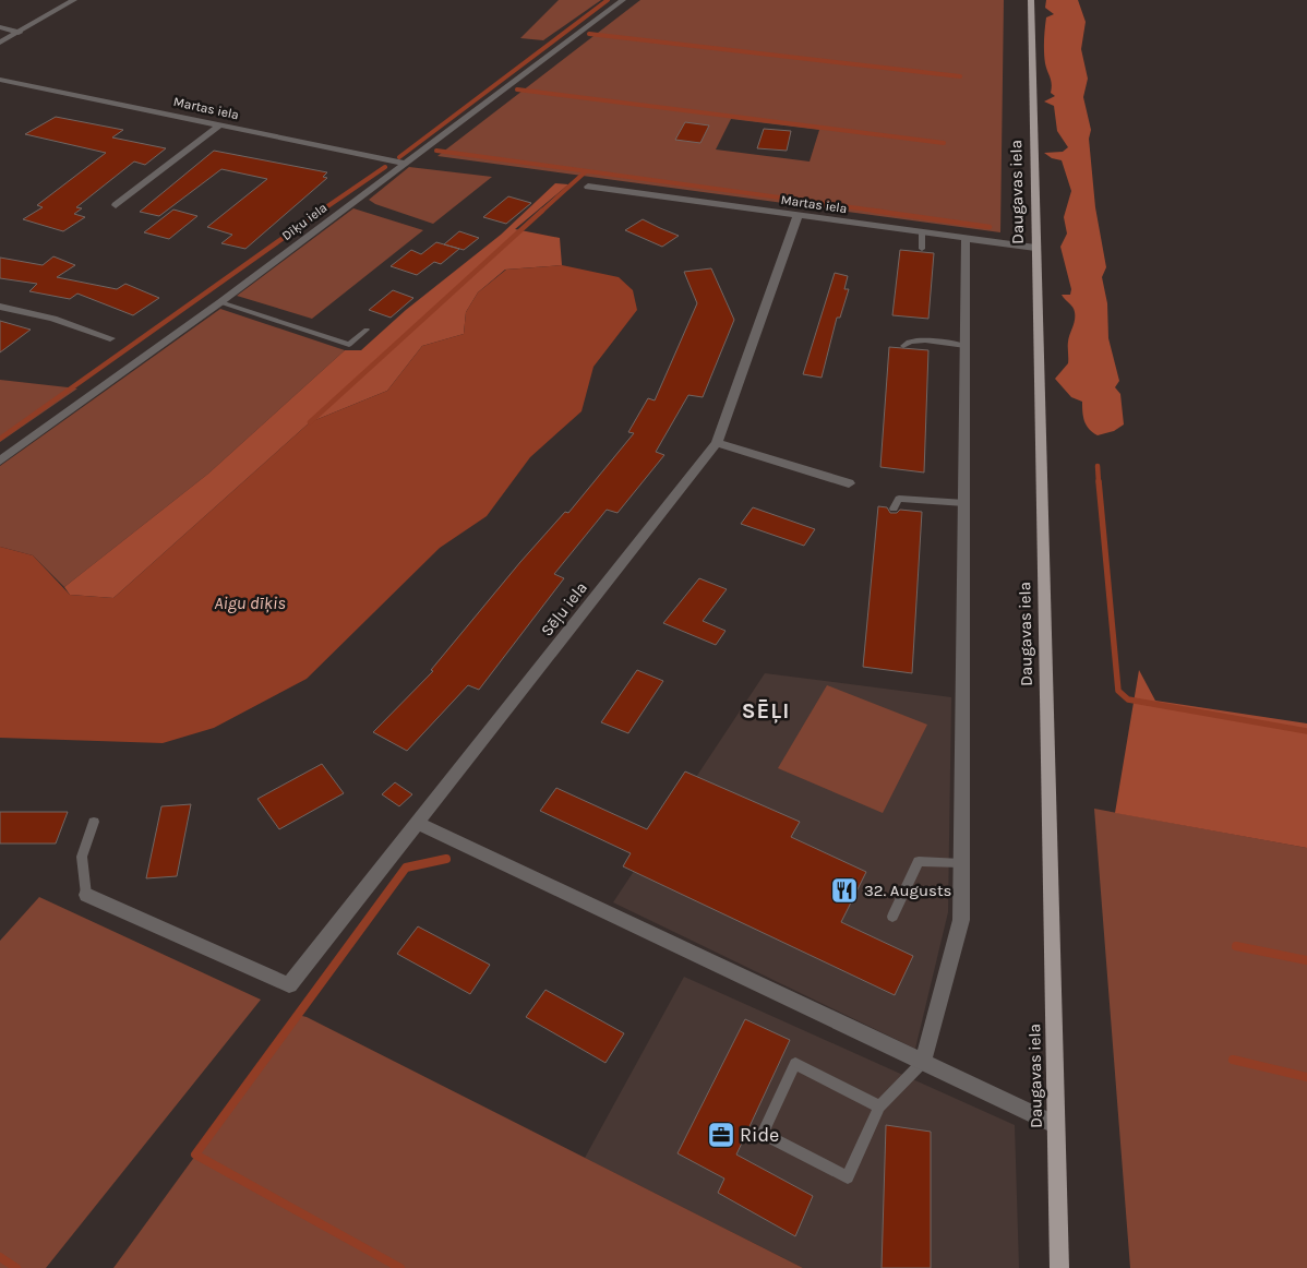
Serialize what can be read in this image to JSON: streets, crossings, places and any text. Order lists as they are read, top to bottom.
{
  "streets": {
    "main road": ["Daugavas iela"],
    "street": ["Martas iela", "Dīķu iela", "Sēļu iela"]
  },
  "crossings": [
    ["Martas iela", "Daugavas iela"],
    ["Martas iela", "Dīķu iela"],
    ["Martas iela", "Sēļu iela"]
  ],
  "districts": ["SĒĻI"],
  "water": ["Aigu dīķis"],
  "places": {
    "restaurant": ["32. Augusts"],
    "office": ["Ride"]
  }
}
